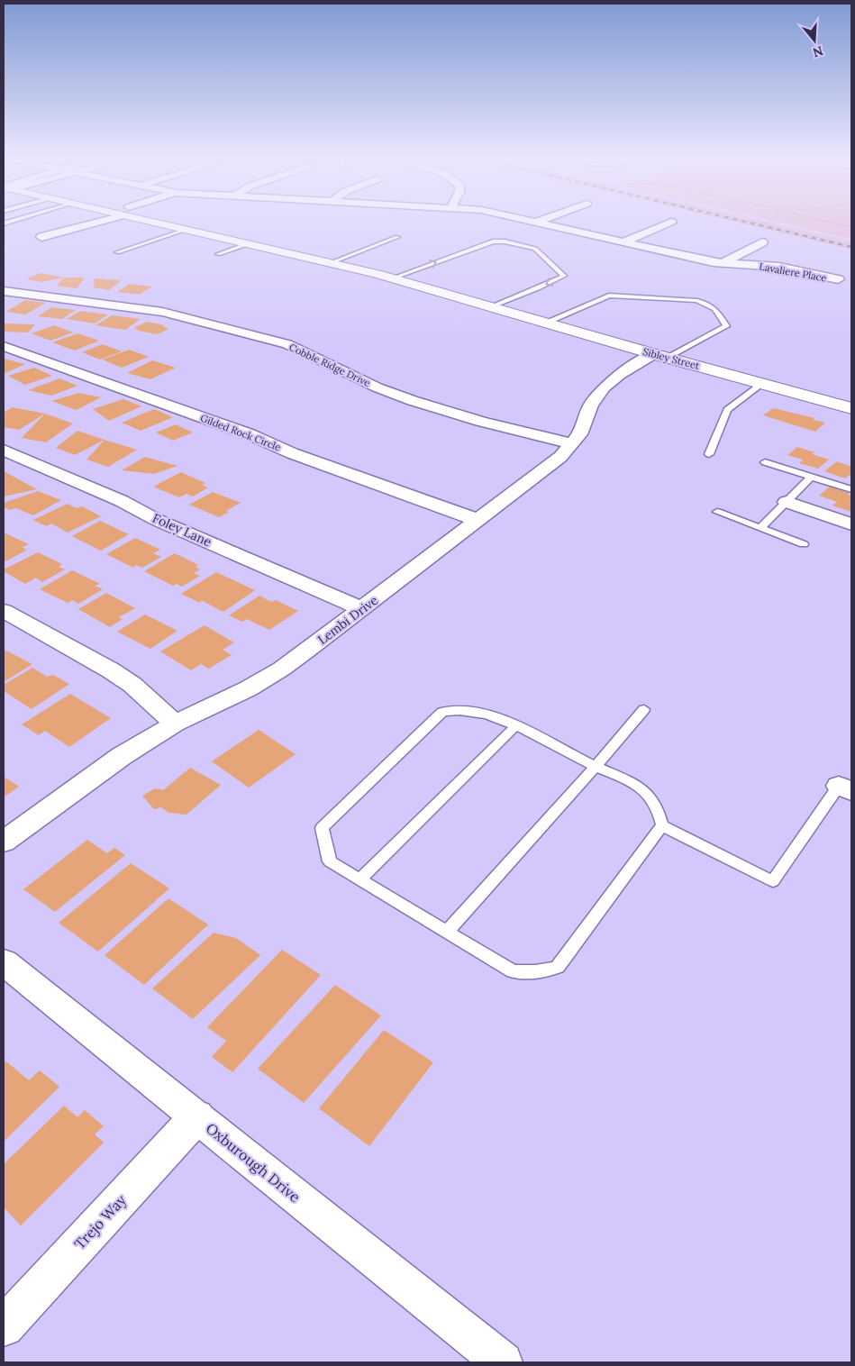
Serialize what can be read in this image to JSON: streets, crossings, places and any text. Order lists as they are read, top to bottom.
{
  "streets": {
    "street": [
      "Lavaliere Place",
      "Sibley Street",
      "Cobble Ridge Drive",
      "Gilded Rock Circle",
      "Foley Lane",
      "Lembi Drive",
      "Oxburough Drive",
      "Trejo Way"
    ]
  },
  "crossings": [
    ["Sibley Street", "Lembi Drive"],
    ["Cobble Ridge Drive", "Lembi Drive"],
    ["Gilded Rock Circle", "Lembi Drive"],
    ["Foley Lane", "Lembi Drive"],
    ["Oxburough Drive", "Trejo Way"]
  ],
  "north": "bottom"
}
